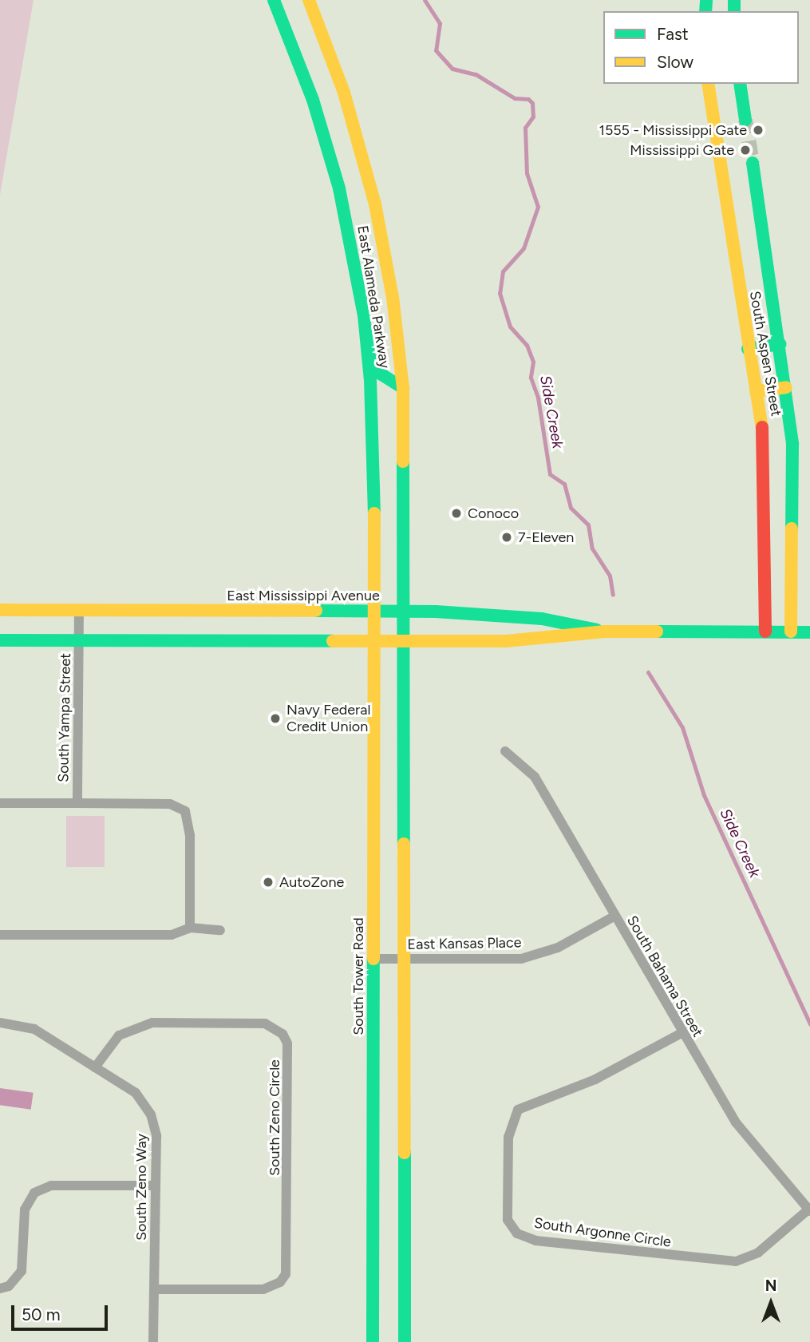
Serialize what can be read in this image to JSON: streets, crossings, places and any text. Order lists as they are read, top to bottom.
{
  "streets": {
    "main road": [
      "East Alameda Parkway",
      "South Aspen Street",
      "East Mississippi Avenue",
      "South Tower Road"
    ],
    "street": [
      "South Yampa Street",
      "East Kansas Place",
      "South Bahama Street",
      "South Zeno Circle",
      "South Zeno Way",
      "South Argonne Circle"
    ]
  },
  "crossings": [
    ["East Alameda Parkway", "East Mississippi Avenue"],
    ["East Alameda Parkway", "South Tower Road"],
    ["South Aspen Street", "East Mississippi Avenue"],
    ["East Mississippi Avenue", "South Yampa Street"],
    ["East Mississippi Avenue", "South Tower Road"],
    ["East Kansas Place", "South Tower Road"],
    ["East Kansas Place", "South Bahama Street"],
    ["South Bahama Street", "South Argonne Circle"],
    ["South Zeno Circle", "South Zeno Way"]
  ],
  "water": ["Side Creek"],
  "places": [
    "1555 - Mississippi Gate",
    "Mississippi Gate",
    "Conoco",
    "7-Eleven",
    "Navy Federal Credit Union",
    "AutoZone"
  ],
  "legend": ["Fast", "Slow"],
  "scale_bar": "50 m",
  "north": "top"
}
